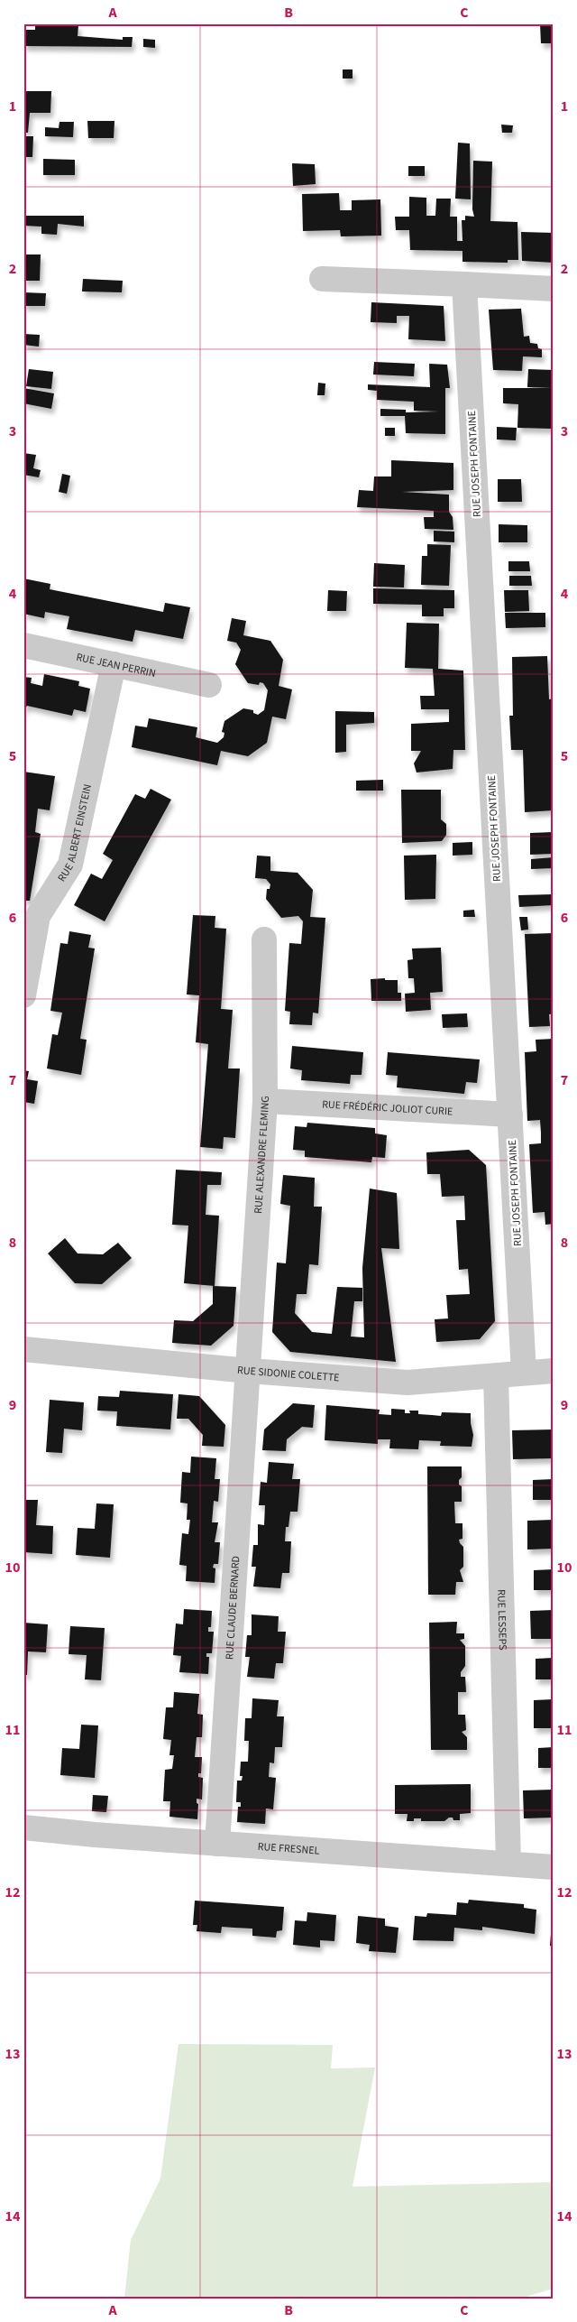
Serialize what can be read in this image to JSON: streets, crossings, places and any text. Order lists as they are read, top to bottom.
{
  "streets": {
    "street": [
      "RUE JOSEPH FONTAINE",
      "RUE JEAN PERRIN",
      "RUE ALBERT EINSTEIN",
      "RUE FRÉDÉRIC JOLIOT CURIE",
      "RUE ALEXANDRE FLEMING",
      "RUE SIDONIE COLETTE",
      "RUE CLAUDE BERNARD",
      "RUE LESSEPS",
      "RUE FRESNEL"
    ]
  },
  "crossings": [
    ["RUE JOSEPH FONTAINE", "RUE FRÉDÉRIC JOLIOT CURIE"],
    ["RUE JOSEPH FONTAINE", "RUE SIDONIE COLETTE"],
    ["RUE JEAN PERRIN", "RUE ALBERT EINSTEIN"],
    ["RUE FRÉDÉRIC JOLIOT CURIE", "RUE ALEXANDRE FLEMING"],
    ["RUE ALEXANDRE FLEMING", "RUE SIDONIE COLETTE"],
    ["RUE ALEXANDRE FLEMING", "RUE CLAUDE BERNARD"],
    ["RUE SIDONIE COLETTE", "RUE CLAUDE BERNARD"],
    ["RUE SIDONIE COLETTE", "RUE LESSEPS"],
    ["RUE CLAUDE BERNARD", "RUE FRESNEL"],
    ["RUE LESSEPS", "RUE FRESNEL"]
  ],
  "grid": {
    "columns": ["A", "B", "C"],
    "rows": [
      "1",
      "2",
      "3",
      "4",
      "5",
      "6",
      "7",
      "8",
      "9",
      "10",
      "11",
      "12",
      "13",
      "14"
    ]
  }
}
